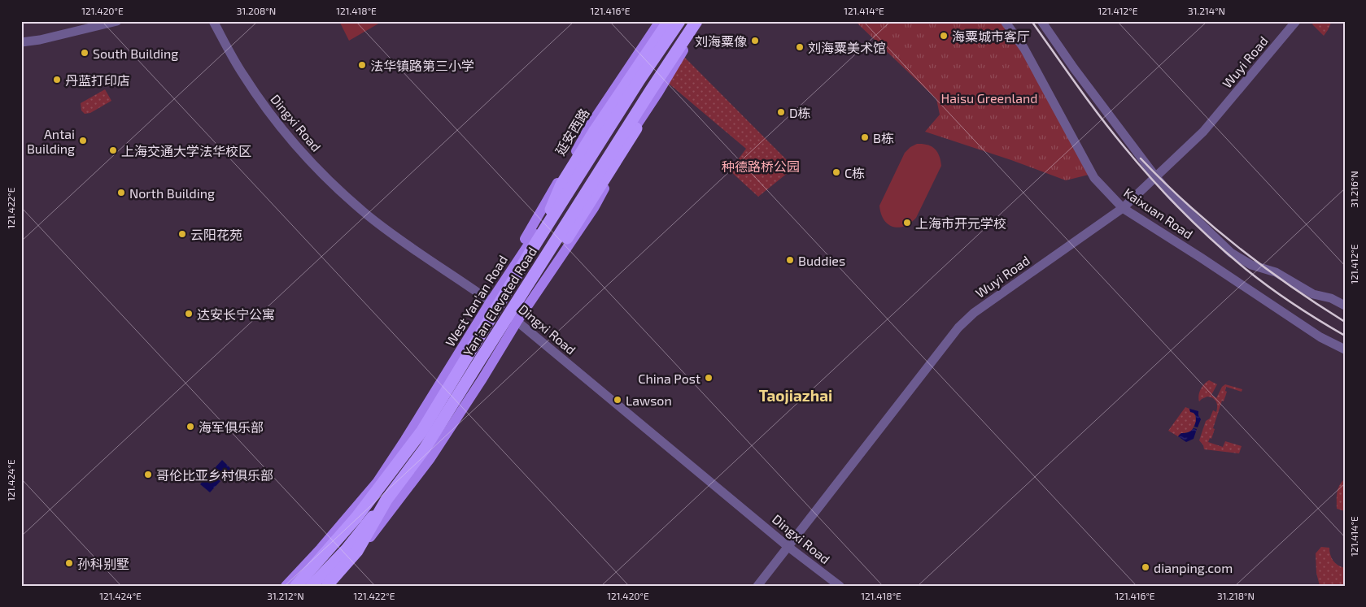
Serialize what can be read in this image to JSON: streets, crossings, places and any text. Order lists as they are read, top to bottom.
{
  "streets": {
    "highway": ["Yan'an Elevated Road"],
    "main road": ["延安西路", "West Yan'an Road"],
    "street": ["Wuyi Road", "Dingxi Road", "Kaixuan Road"]
  },
  "crossings": [
    ["Wuyi Road", "Dingxi Road"],
    ["Wuyi Road", "Kaixuan Road"],
    ["Dingxi Road", "West Yan'an Road"],
    ["延安西路", "West Yan'an Road"],
    ["West Yan'an Road", "Yan'an Elevated Road"]
  ],
  "districts": ["Taojiazhai"],
  "parks": ["Haisu Greenland", "种德路桥公园"],
  "places": [
    "海粟城市客厅",
    "刘海粟像",
    "刘海粟美术馆",
    "South Building",
    "法华镇路第三小学",
    "丹蓝打印店",
    "D栋",
    "B栋",
    "Antai Building",
    "上海交通大学法华校区",
    "C栋",
    "North Building",
    "上海市开元学校",
    "云阳花苑",
    "Buddies",
    "达安长宁公寓",
    "China Post",
    "Lawson",
    "海军俱乐部",
    "哥伦比亚乡村俱乐部",
    "孙科别墅",
    "dianping.com"
  ],
  "coordinates": [
    "121.420°E",
    "31.208°N",
    "121.418°E",
    "121.416°E",
    "121.414°E",
    "121.412°E",
    "31.214°N",
    "31.216°N",
    "121.422°E",
    "121.424°E",
    "31.212°N",
    "31.218°N"
  ]
}
